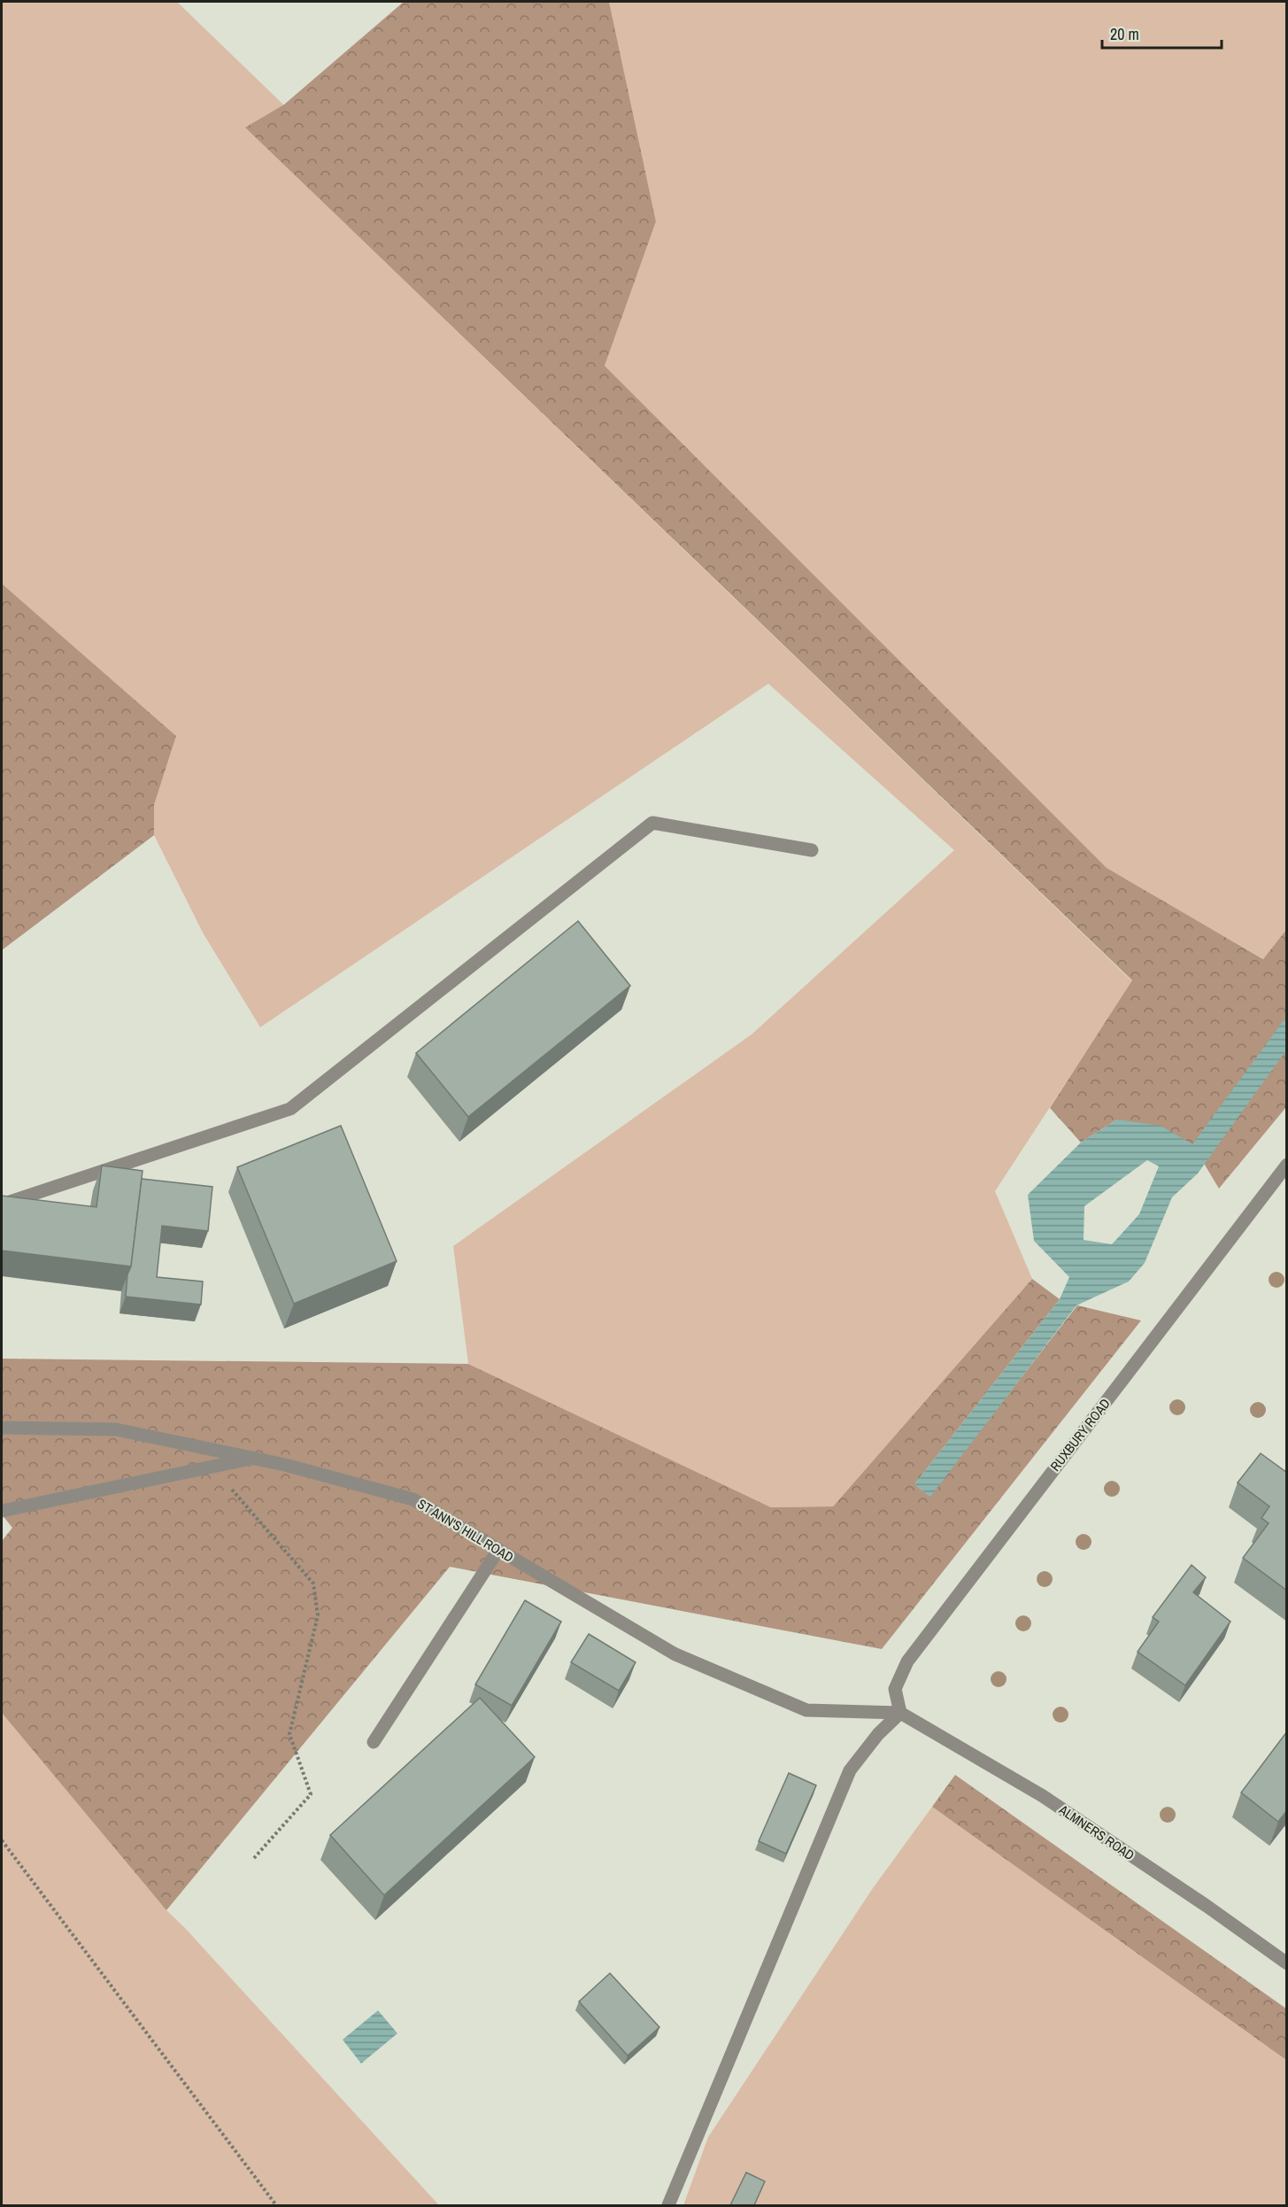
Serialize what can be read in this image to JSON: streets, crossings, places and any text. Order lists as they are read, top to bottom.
{
  "streets": {
    "street": ["RUXBURY ROAD", "ST ANN'S HILL ROAD", "ALMNERS ROAD"]
  },
  "crossings": [
    ["RUXBURY ROAD", "ST ANN'S HILL ROAD"],
    ["RUXBURY ROAD", "ALMNERS ROAD"],
    ["ST ANN'S HILL ROAD", "ALMNERS ROAD"]
  ],
  "scale_bar": "20 m"
}
